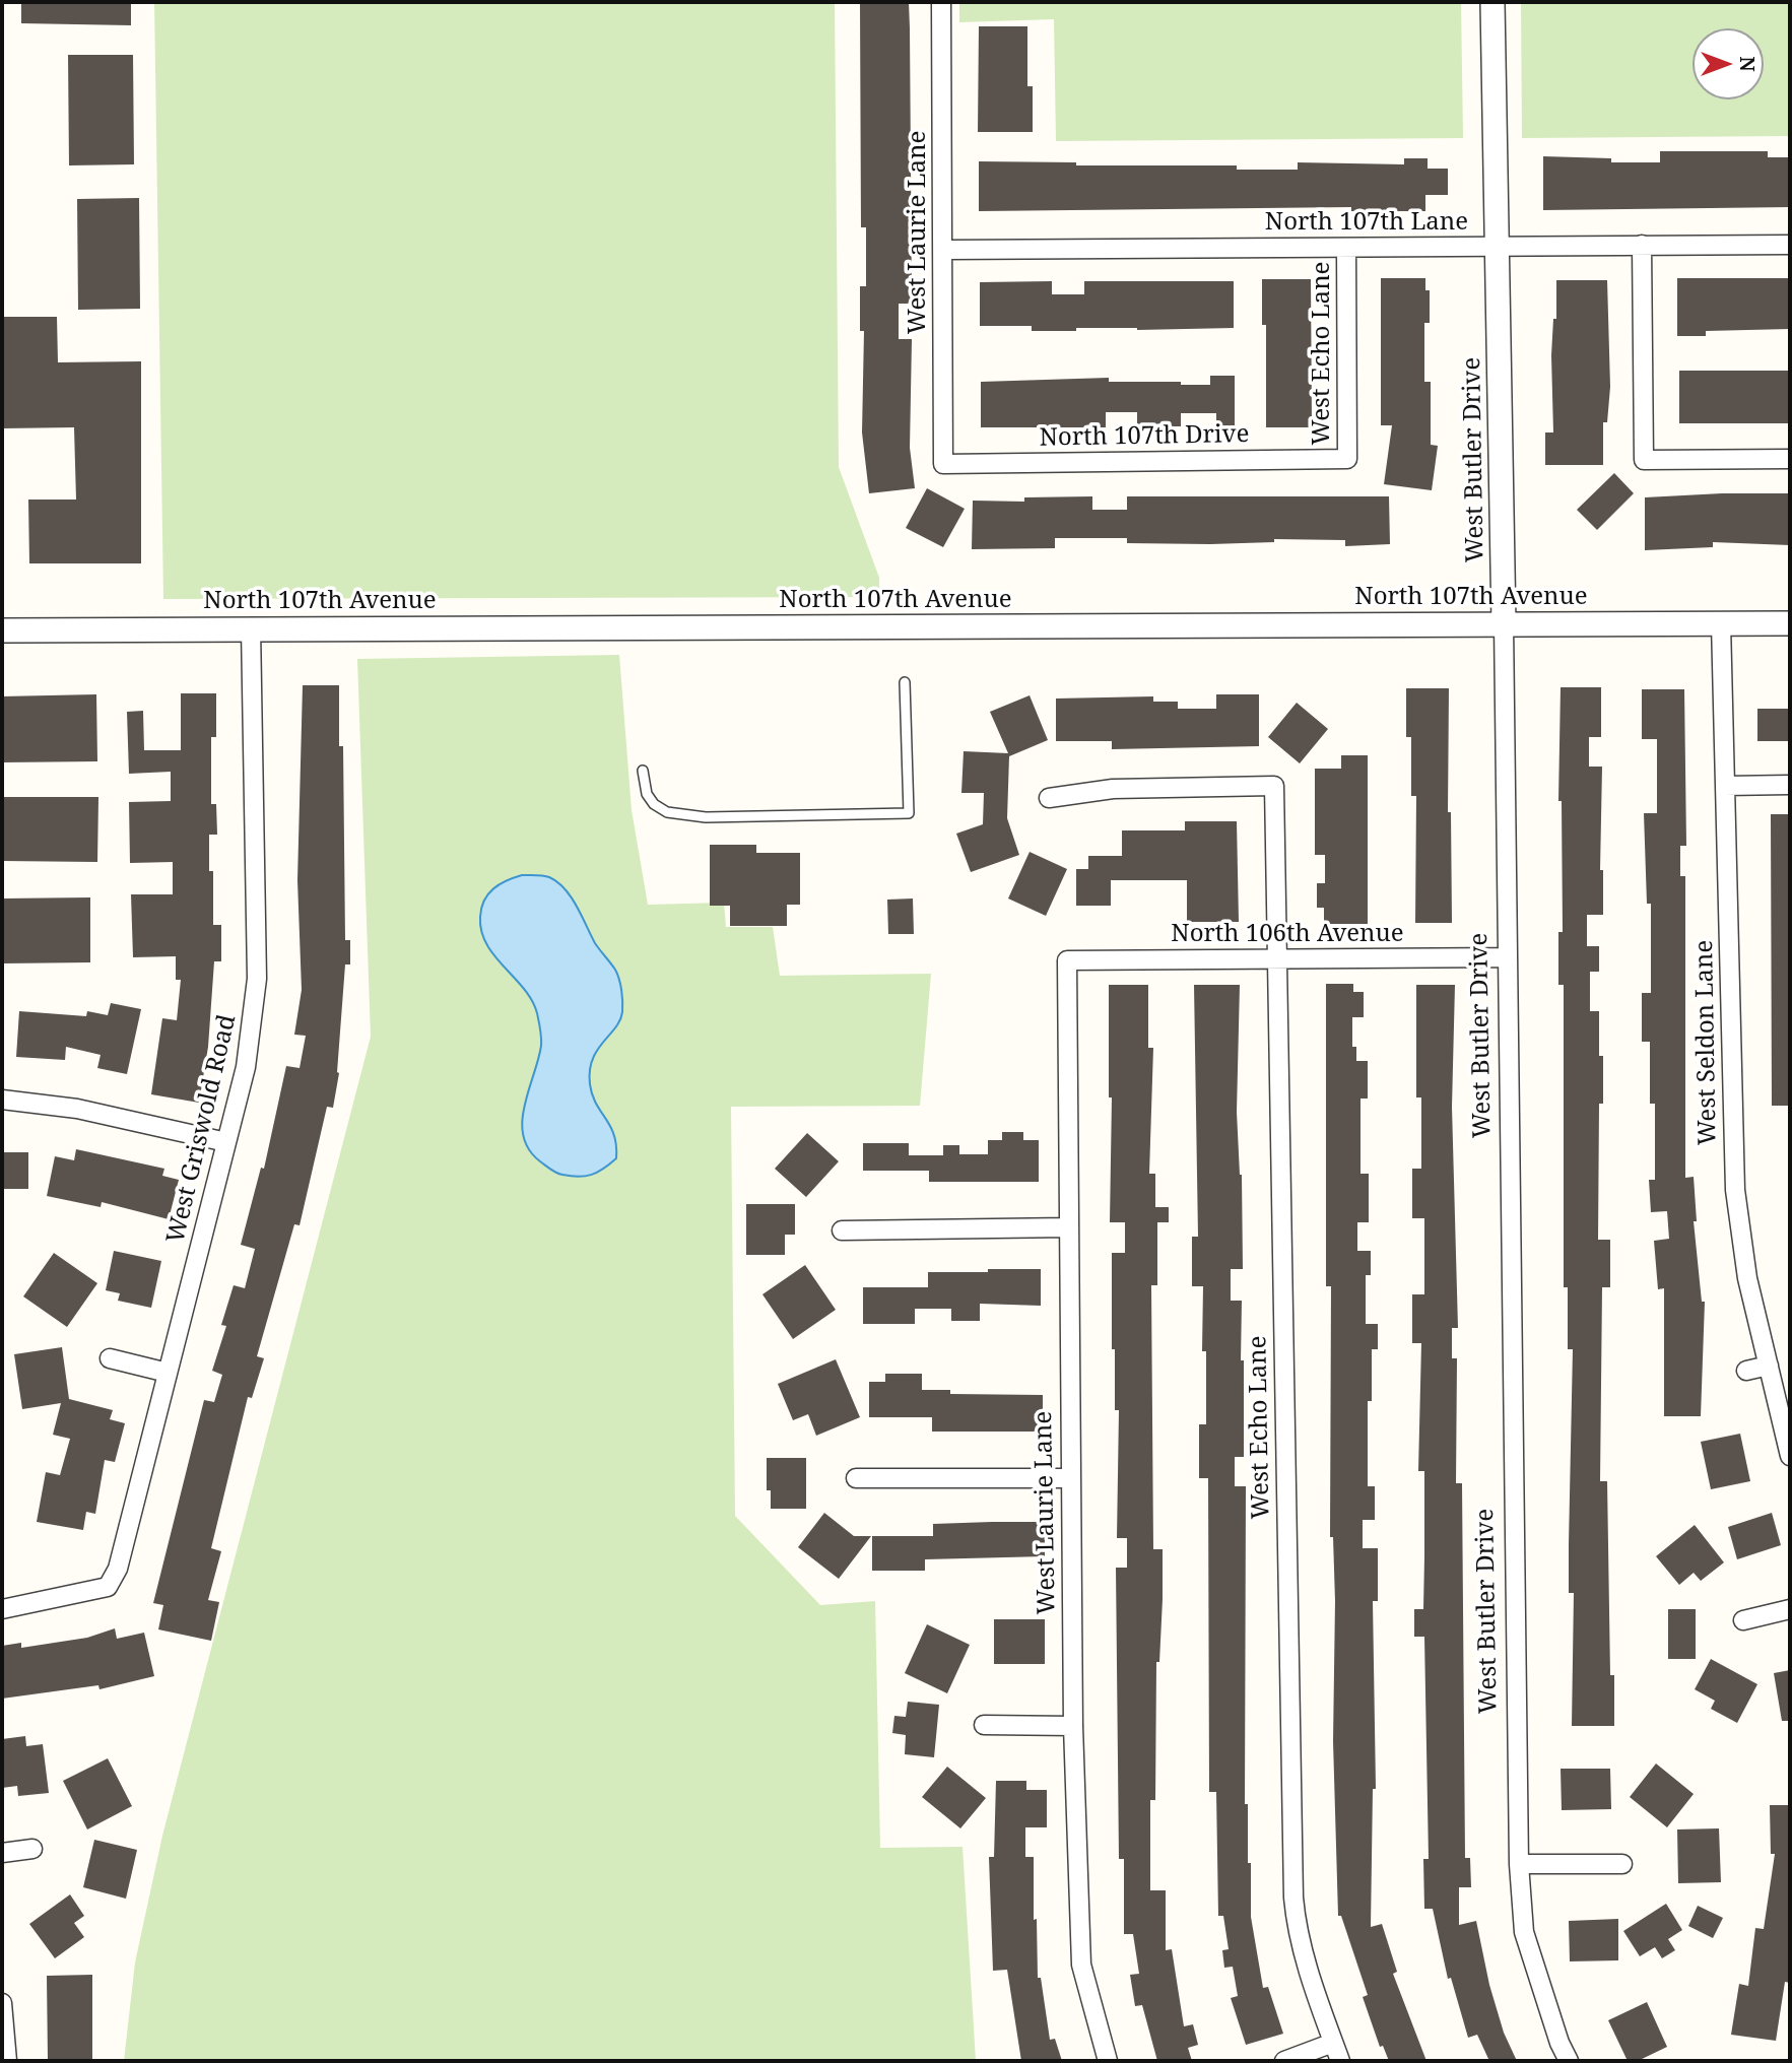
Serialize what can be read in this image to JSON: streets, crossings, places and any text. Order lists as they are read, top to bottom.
{
  "streets": {
    "street": [
      "North 107th Lane",
      "West Laurie Lane",
      "West Echo Lane",
      "North 107th Drive",
      "West Butler Drive",
      "North 107th Avenue",
      "North 106th Avenue",
      "West Seldon Lane",
      "West Griswold Road"
    ]
  },
  "crossings": [
    ["North 107th Lane", "West Laurie Lane"],
    ["North 107th Lane", "West Echo Lane"],
    ["North 107th Lane", "West Butler Drive"],
    ["West Laurie Lane", "North 107th Drive"],
    ["West Laurie Lane", "North 106th Avenue"],
    ["West Echo Lane", "North 107th Drive"],
    ["West Echo Lane", "North 106th Avenue"],
    ["West Butler Drive", "North 107th Avenue"],
    ["West Butler Drive", "North 106th Avenue"],
    ["North 107th Avenue", "West Seldon Lane"],
    ["North 107th Avenue", "West Griswold Road"]
  ],
  "north": "right"
}
